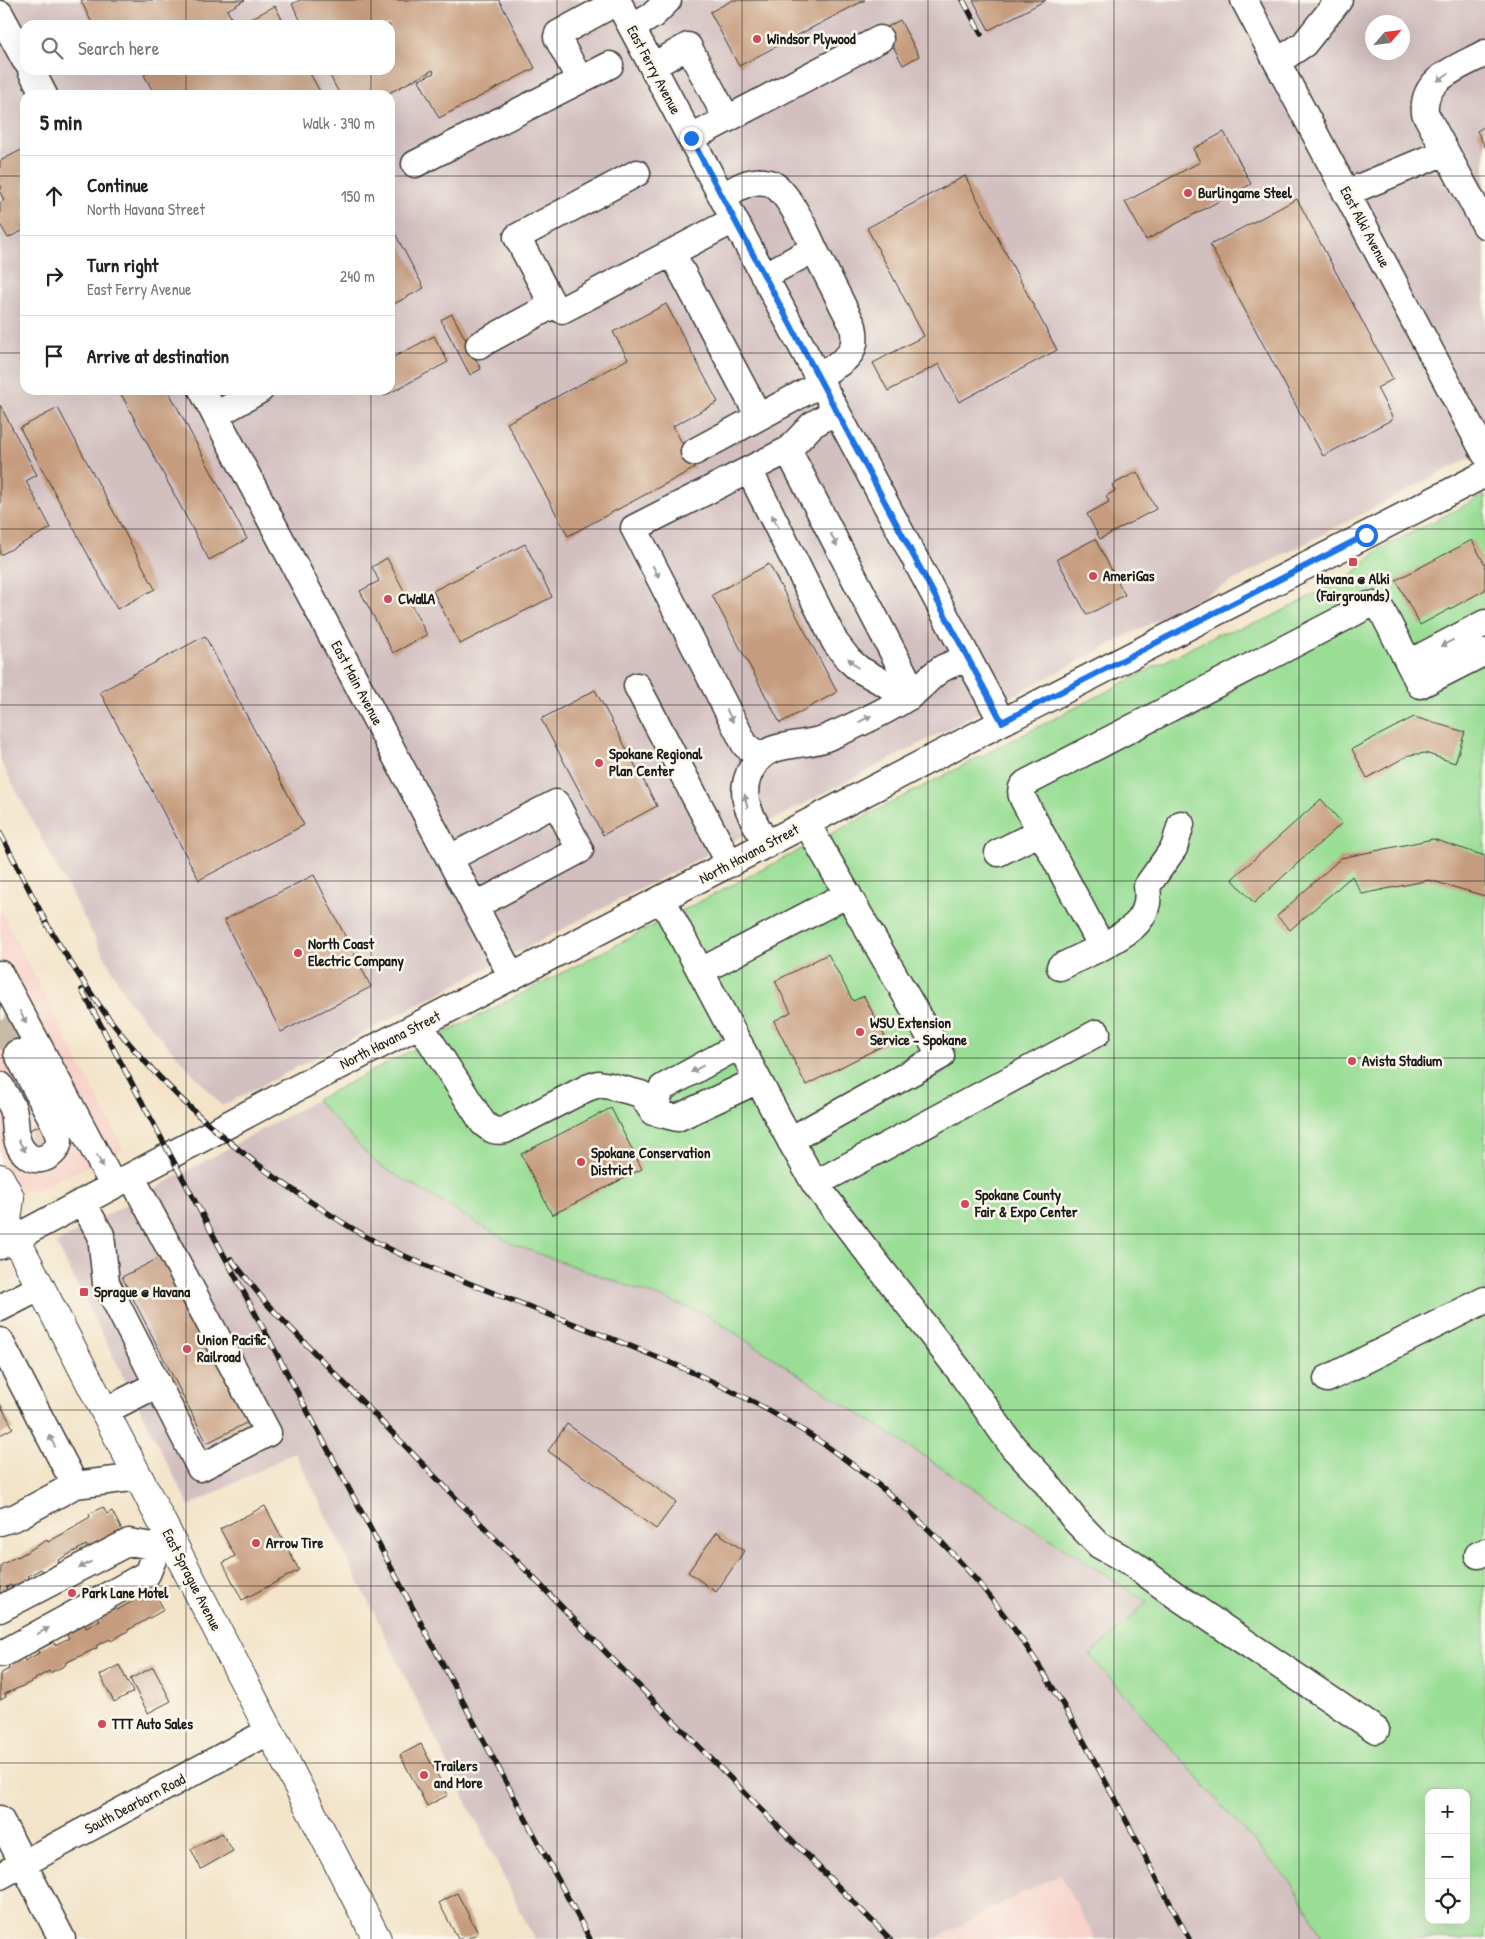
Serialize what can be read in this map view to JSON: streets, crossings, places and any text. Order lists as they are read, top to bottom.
{
  "streets": {
    "main road": ["East Sprague Avenue"],
    "street": [
      "East Ferry Avenue",
      "East Alki Avenue",
      "East Main Avenue",
      "North Havana Street",
      "South Dearborn Road"
    ]
  },
  "crossings": [
    ["East Ferry Avenue", "North Havana Street"],
    ["East Main Avenue", "North Havana Street"],
    ["North Havana Street", "East Sprague Avenue"],
    ["East Sprague Avenue", "South Dearborn Road"]
  ],
  "places": {
    "other": [
      "Windsor Plywood",
      "Burlingame Steel",
      "AmeriGas",
      "CWallA",
      "Spokane Regional Plan Center",
      "North Coast Electric Company",
      "WSU Extension Service - Spokane",
      "Avista Stadium",
      "Spokane Conservation District",
      "Spokane County Fair & Expo Center",
      "Union Pacific Railroad",
      "Arrow Tire",
      "Park Lane Motel",
      "TTT Auto Sales",
      "Trailers and More"
    ],
    "transit": ["Havana @ Alki (Fairgrounds)", "Sprague @ Havana"]
  },
  "north": "top right",
  "page": {
    "search": "Search here",
    "heading": ["5 min", "Walk · 390 m"],
    "list": [
      ["Continue", "North Havana Street", "150 m"],
      ["Turn right", "East Ferry Avenue", "240 m"],
      "Arrive at destination"
    ],
    "map_buttons": ["+", "−"]
  }
}
